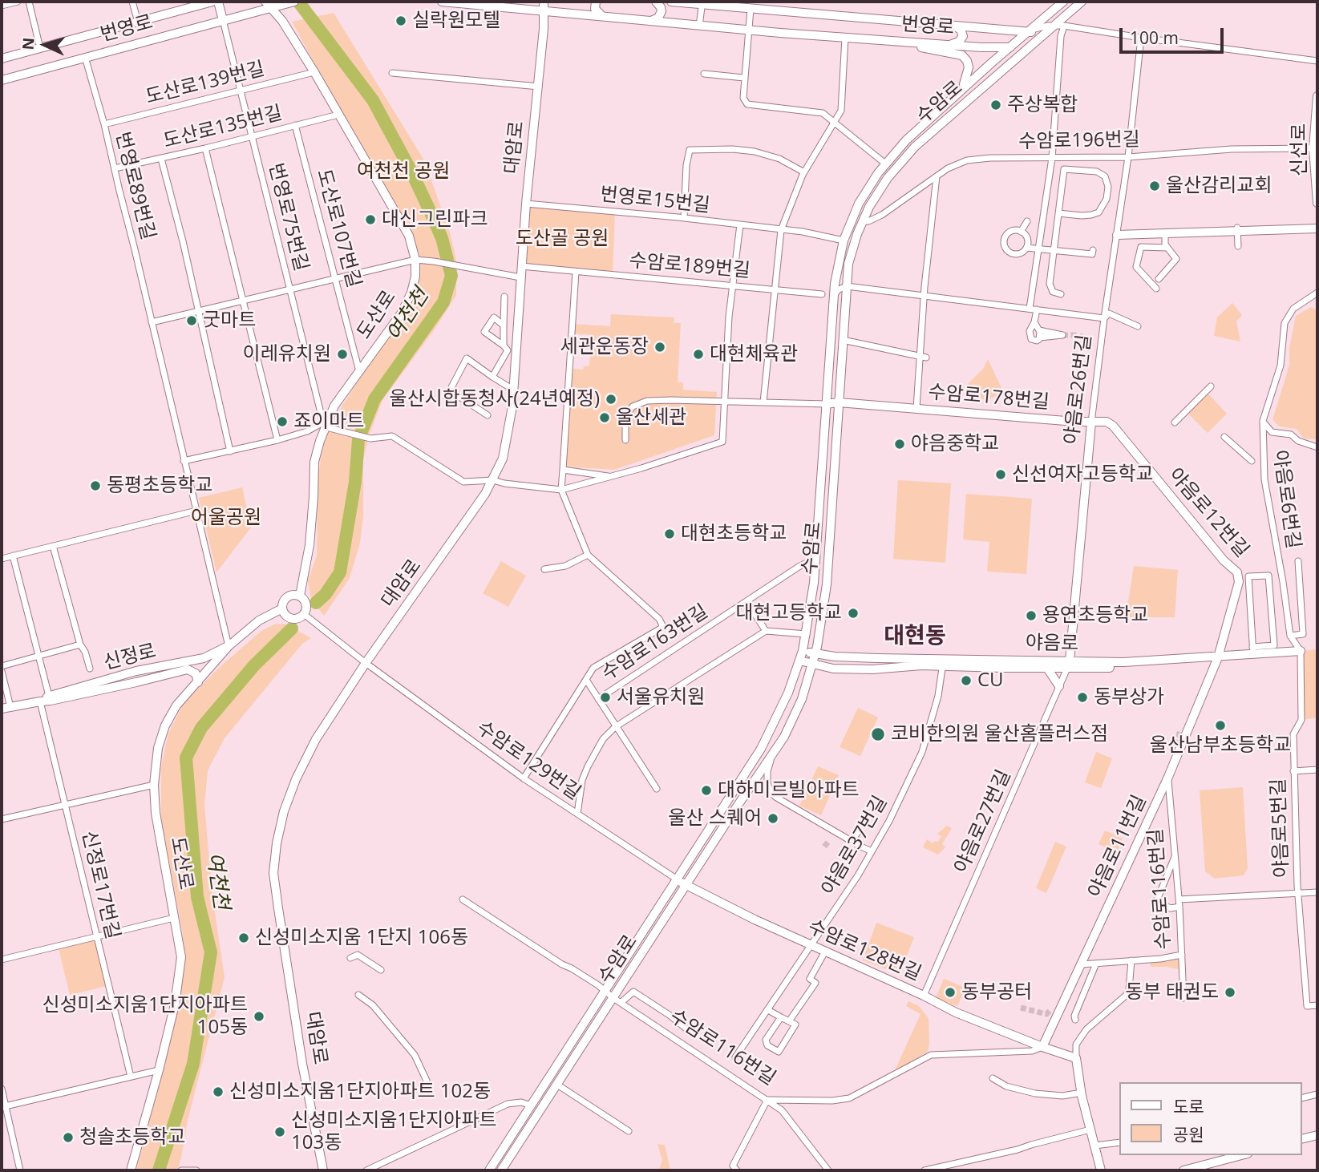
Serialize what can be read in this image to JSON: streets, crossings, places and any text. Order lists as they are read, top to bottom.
{
  "streets": {
    "main road": [
      "번영로",
      "수암로",
      "대암로",
      "신선로",
      "도산로",
      "야음로26번길",
      "수암로178번길",
      "야음로12번길",
      "야음로",
      "신정로",
      "야음로11번길",
      "수암로116번길",
      "수암로128번길"
    ],
    "street": [
      "도산로139번길",
      "도산로135번길",
      "수암로196번길",
      "번영로89번길",
      "번영로15번길",
      "번영로75번길",
      "도산로107번길",
      "수암로189번길",
      "야음로6번길",
      "수암로163번길",
      "수암로129번길",
      "야음로27번길",
      "야음로5번길",
      "야음로37번길",
      "신정로17번길"
    ]
  },
  "crossings": [
    ["번영로", "수암로"],
    ["번영로", "대암로"],
    ["번영로", "번영로89번길"],
    ["번영로", "번영로75번길"],
    ["번영로", "도산로"],
    ["도산로139번길", "번영로89번길"],
    ["도산로139번길", "번영로75번길"],
    ["도산로139번길", "도산로"],
    ["수암로", "수암로196번길"],
    ["수암로", "번영로15번길"],
    ["수암로", "수암로178번길"],
    ["수암로", "수암로163번길"],
    ["수암로", "야음로"],
    ["수암로", "수암로129번길"],
    ["수암로", "수암로116번길"],
    ["수암로", "수암로128번길"],
    ["도산로135번길", "번영로89번길"],
    ["도산로135번길", "번영로75번길"],
    ["도산로135번길", "도산로107번길"],
    ["도산로135번길", "도산로"],
    ["수암로196번길", "신선로"],
    ["수암로196번길", "야음로26번길"],
    ["수암로196번길", "수암로178번길"],
    ["대암로", "번영로15번길"],
    ["대암로", "수암로189번길"],
    ["대암로", "수암로129번길"],
    ["번영로89번길", "도산로"],
    ["번영로89번길", "신정로"],
    ["번영로75번길", "도산로"],
    ["도산로107번길", "도산로"],
    ["도산로", "신정로"],
    ["도산로", "수암로129번길"],
    ["야음로26번길", "수암로178번길"],
    ["야음로26번길", "야음로12번길"],
    ["야음로26번길", "야음로"],
    ["야음로26번길", "야음로27번길"],
    ["수암로178번길", "야음로12번길"],
    ["야음로6번길", "야음로"],
    ["야음로6번길", "야음로5번길"],
    ["야음로12번길", "야음로"],
    ["야음로12번길", "야음로11번길"],
    ["야음로", "야음로27번길"],
    ["야음로", "야음로5번길"],
    ["야음로", "야음로37번길"],
    ["야음로", "야음로11번길"],
    ["신정로", "신정로17번길"],
    ["수암로129번길", "수암로128번길"],
    ["야음로27번길", "수암로128번길"],
    ["야음로37번길", "수암로128번길"],
    ["야음로11번길", "수암로116번길"],
    ["야음로11번길", "수암로128번길"],
    ["수암로116번길", "수암로128번길"]
  ],
  "districts": ["대현동"],
  "water": ["여천천"],
  "parks": ["여천천 공원", "도산골 공원", "어울공원"],
  "places": [
    "실락원모텔",
    "주상복합",
    "울산감리교회",
    "대신그린파크",
    "굿마트",
    "세관운동장",
    "이레유치원",
    "대현체육관",
    "울산시합동청사(24년예정)",
    "울산세관",
    "죠이마트",
    "야음중학교",
    "신선여자고등학교",
    "동평초등학교",
    "대현초등학교",
    "대현고등학교",
    "용연초등학교",
    "CU",
    "서울유치원",
    "동부상가",
    "울산남부초등학교",
    "코비한의원 울산홈플러스점",
    "대하미르빌아파트",
    "울산 스퀘어",
    "신성미소지움 1단지 106동",
    "동부공터",
    "동부 태권도",
    "신성미소지움1단지아파트 105동",
    "신성미소지움1단지아파트 102동",
    "신성미소지움1단지아파트 103동",
    "청솔초등학교"
  ],
  "legend": ["도로", "공원"],
  "scale_bar": "100 m",
  "north": "left"
}
